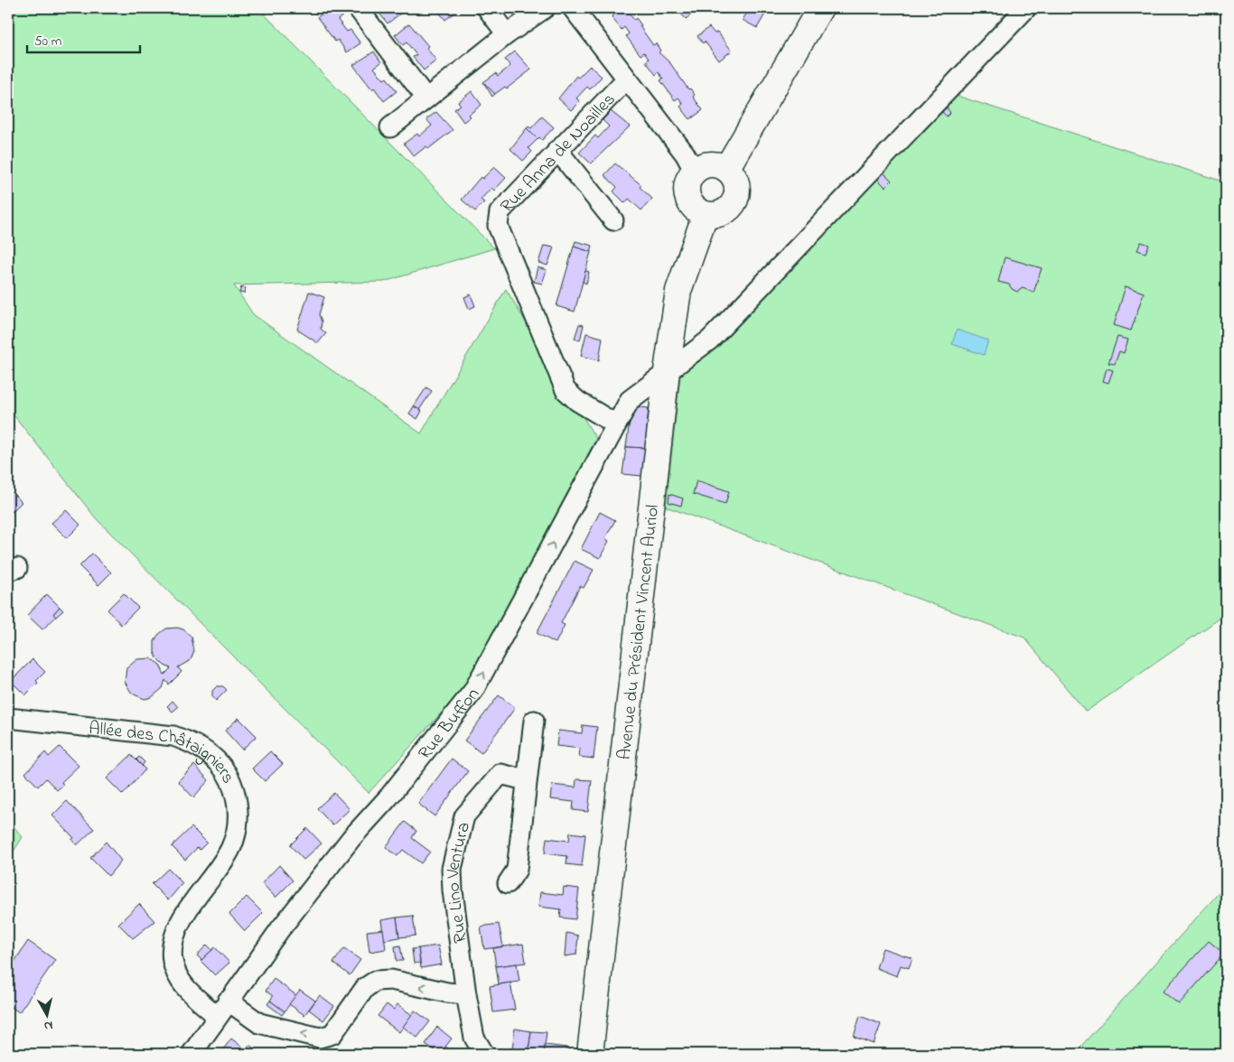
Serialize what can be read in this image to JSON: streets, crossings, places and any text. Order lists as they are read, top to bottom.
{
  "streets": {
    "main road": ["Avenue du Président Vincent Auriol"],
    "street": [
      "Rue Anna de Noailles",
      "Rue Buffon",
      "Allée des Châtaigniers",
      "Rue Lino Ventura"
    ]
  },
  "crossings": [
    ["Rue Anna de Noailles", "Rue Buffon"],
    ["Avenue du Président Vincent Auriol", "Rue Buffon"],
    ["Rue Buffon", "Allée des Châtaigniers"],
    ["Allée des Châtaigniers", "Rue Lino Ventura"]
  ],
  "one_way": ["Rue Buffon"],
  "scale_bar": "50 m",
  "north": "bottom"
}
